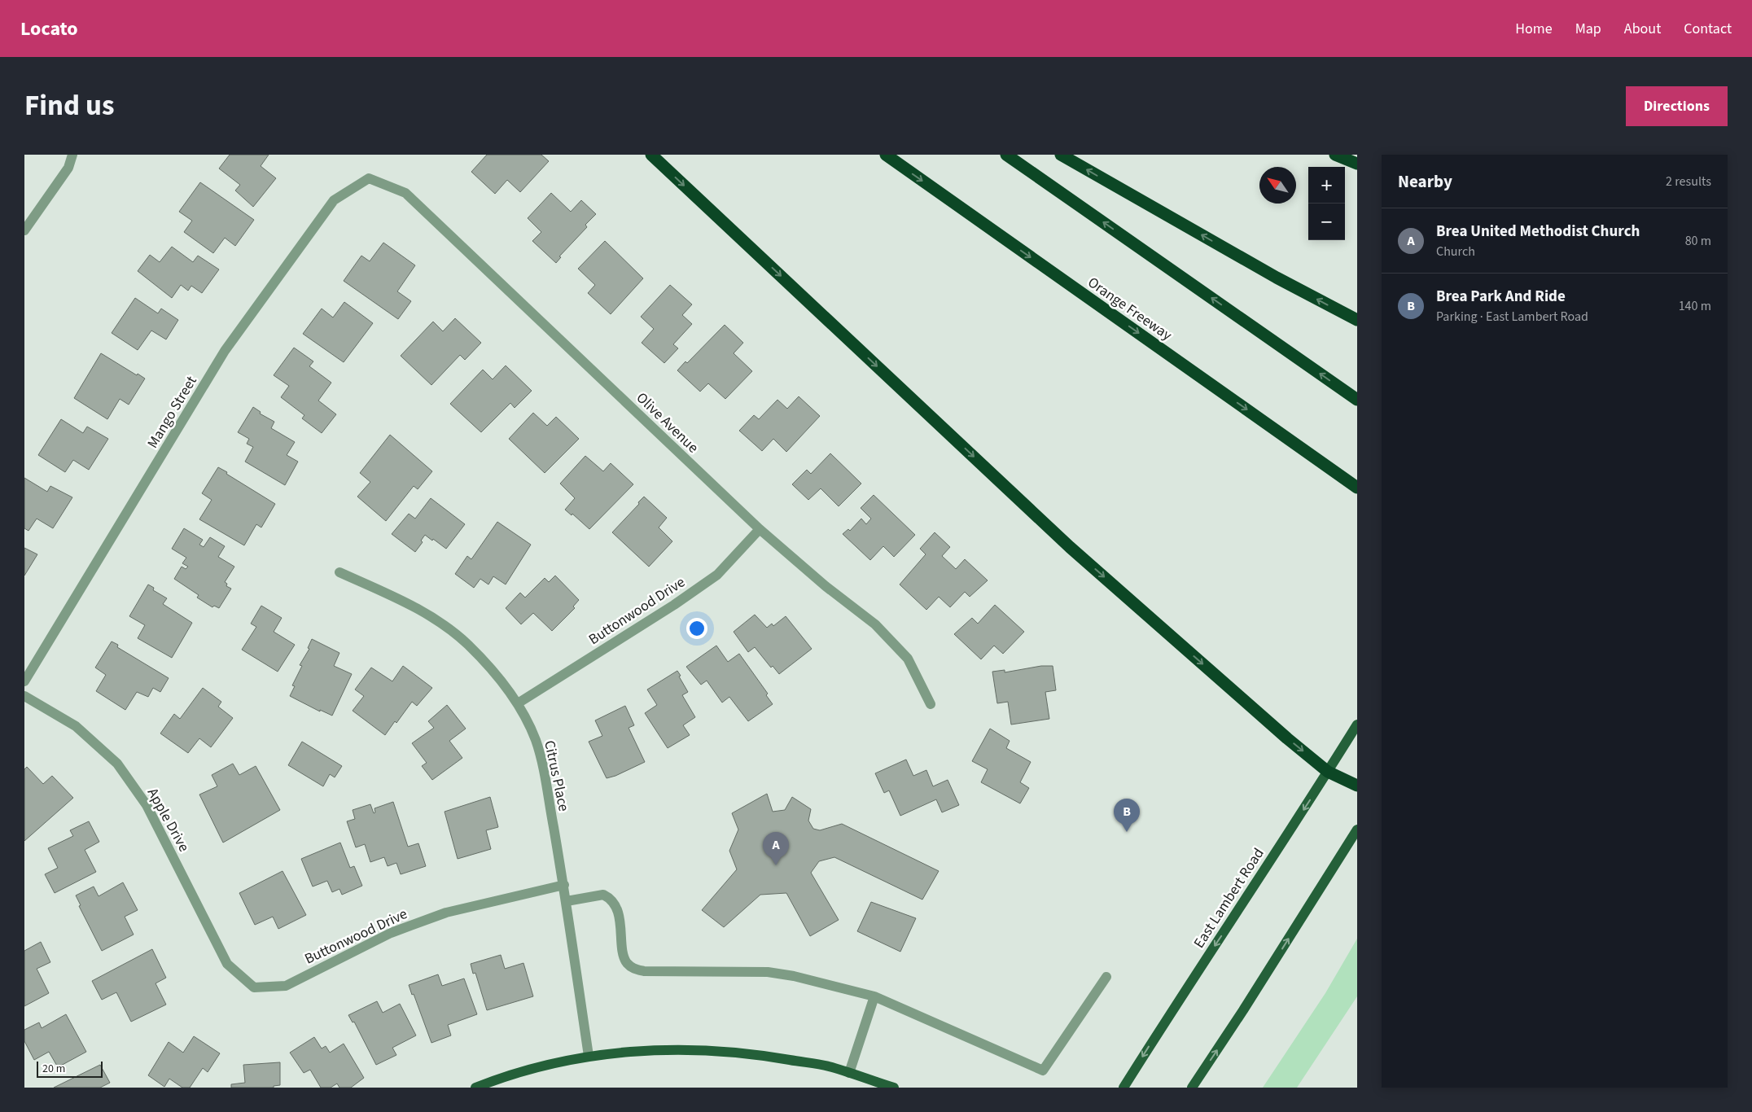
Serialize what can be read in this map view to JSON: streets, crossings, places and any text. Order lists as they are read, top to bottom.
{
  "streets": {
    "highway": ["Orange Freeway"],
    "main road": ["East Lambert Road"],
    "street": [
      "Mango Street",
      "Olive Avenue",
      "Buttonwood Drive",
      "Citrus Place",
      "Apple Drive"
    ]
  },
  "crossings": [
    ["Mango Street", "Olive Avenue"],
    ["Olive Avenue", "Buttonwood Drive"],
    ["Buttonwood Drive", "Citrus Place"],
    ["Buttonwood Drive", "Apple Drive"]
  ],
  "scale_bar": "20 m",
  "north": "top left",
  "page": {
    "header": "Locato",
    "nav": [
      "Home",
      "Map",
      "About",
      "Contact"
    ],
    "title": "Find us",
    "buttons": "Directions",
    "heading": ["Nearby", "2 results"],
    "map_buttons": ["+", "−"],
    "list": [
      {
        "mark": "A",
        "name": "Brea United Methodist Church",
        "note": "Church",
        "value": "80 m"
      },
      {
        "mark": "B",
        "name": "Brea Park And Ride",
        "note": "Parking · East Lambert Road",
        "value": "140 m"
      }
    ],
    "pins": ["B", "A"],
    "scale": "20 m"
  }
}
